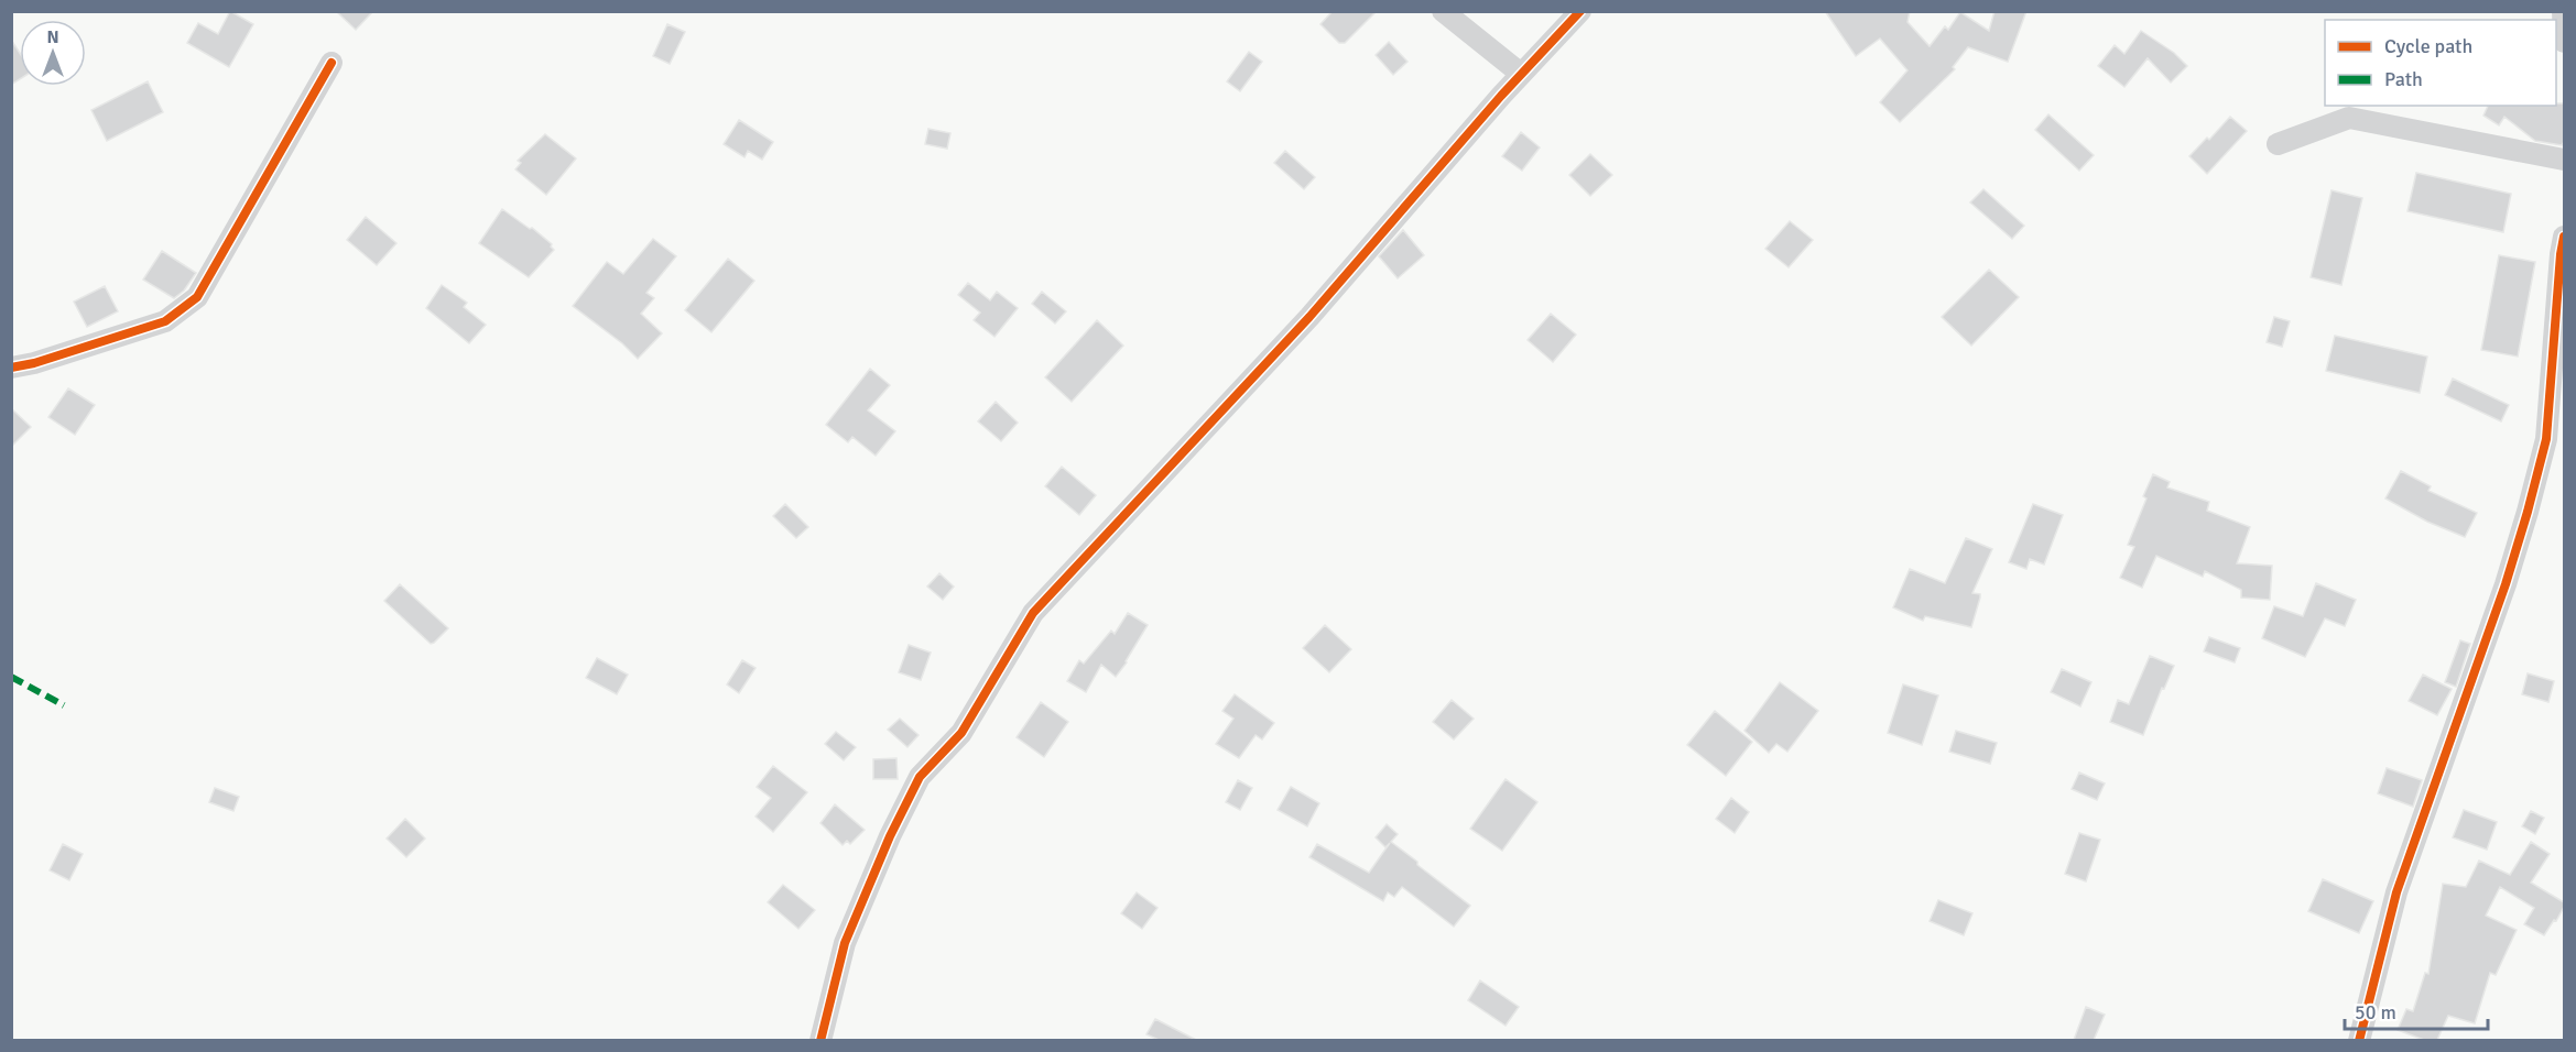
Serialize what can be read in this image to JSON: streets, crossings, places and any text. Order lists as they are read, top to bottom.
{
  "legend": ["Cycle path", "Path"],
  "scale_bar": "50 m",
  "north": "top"
}
